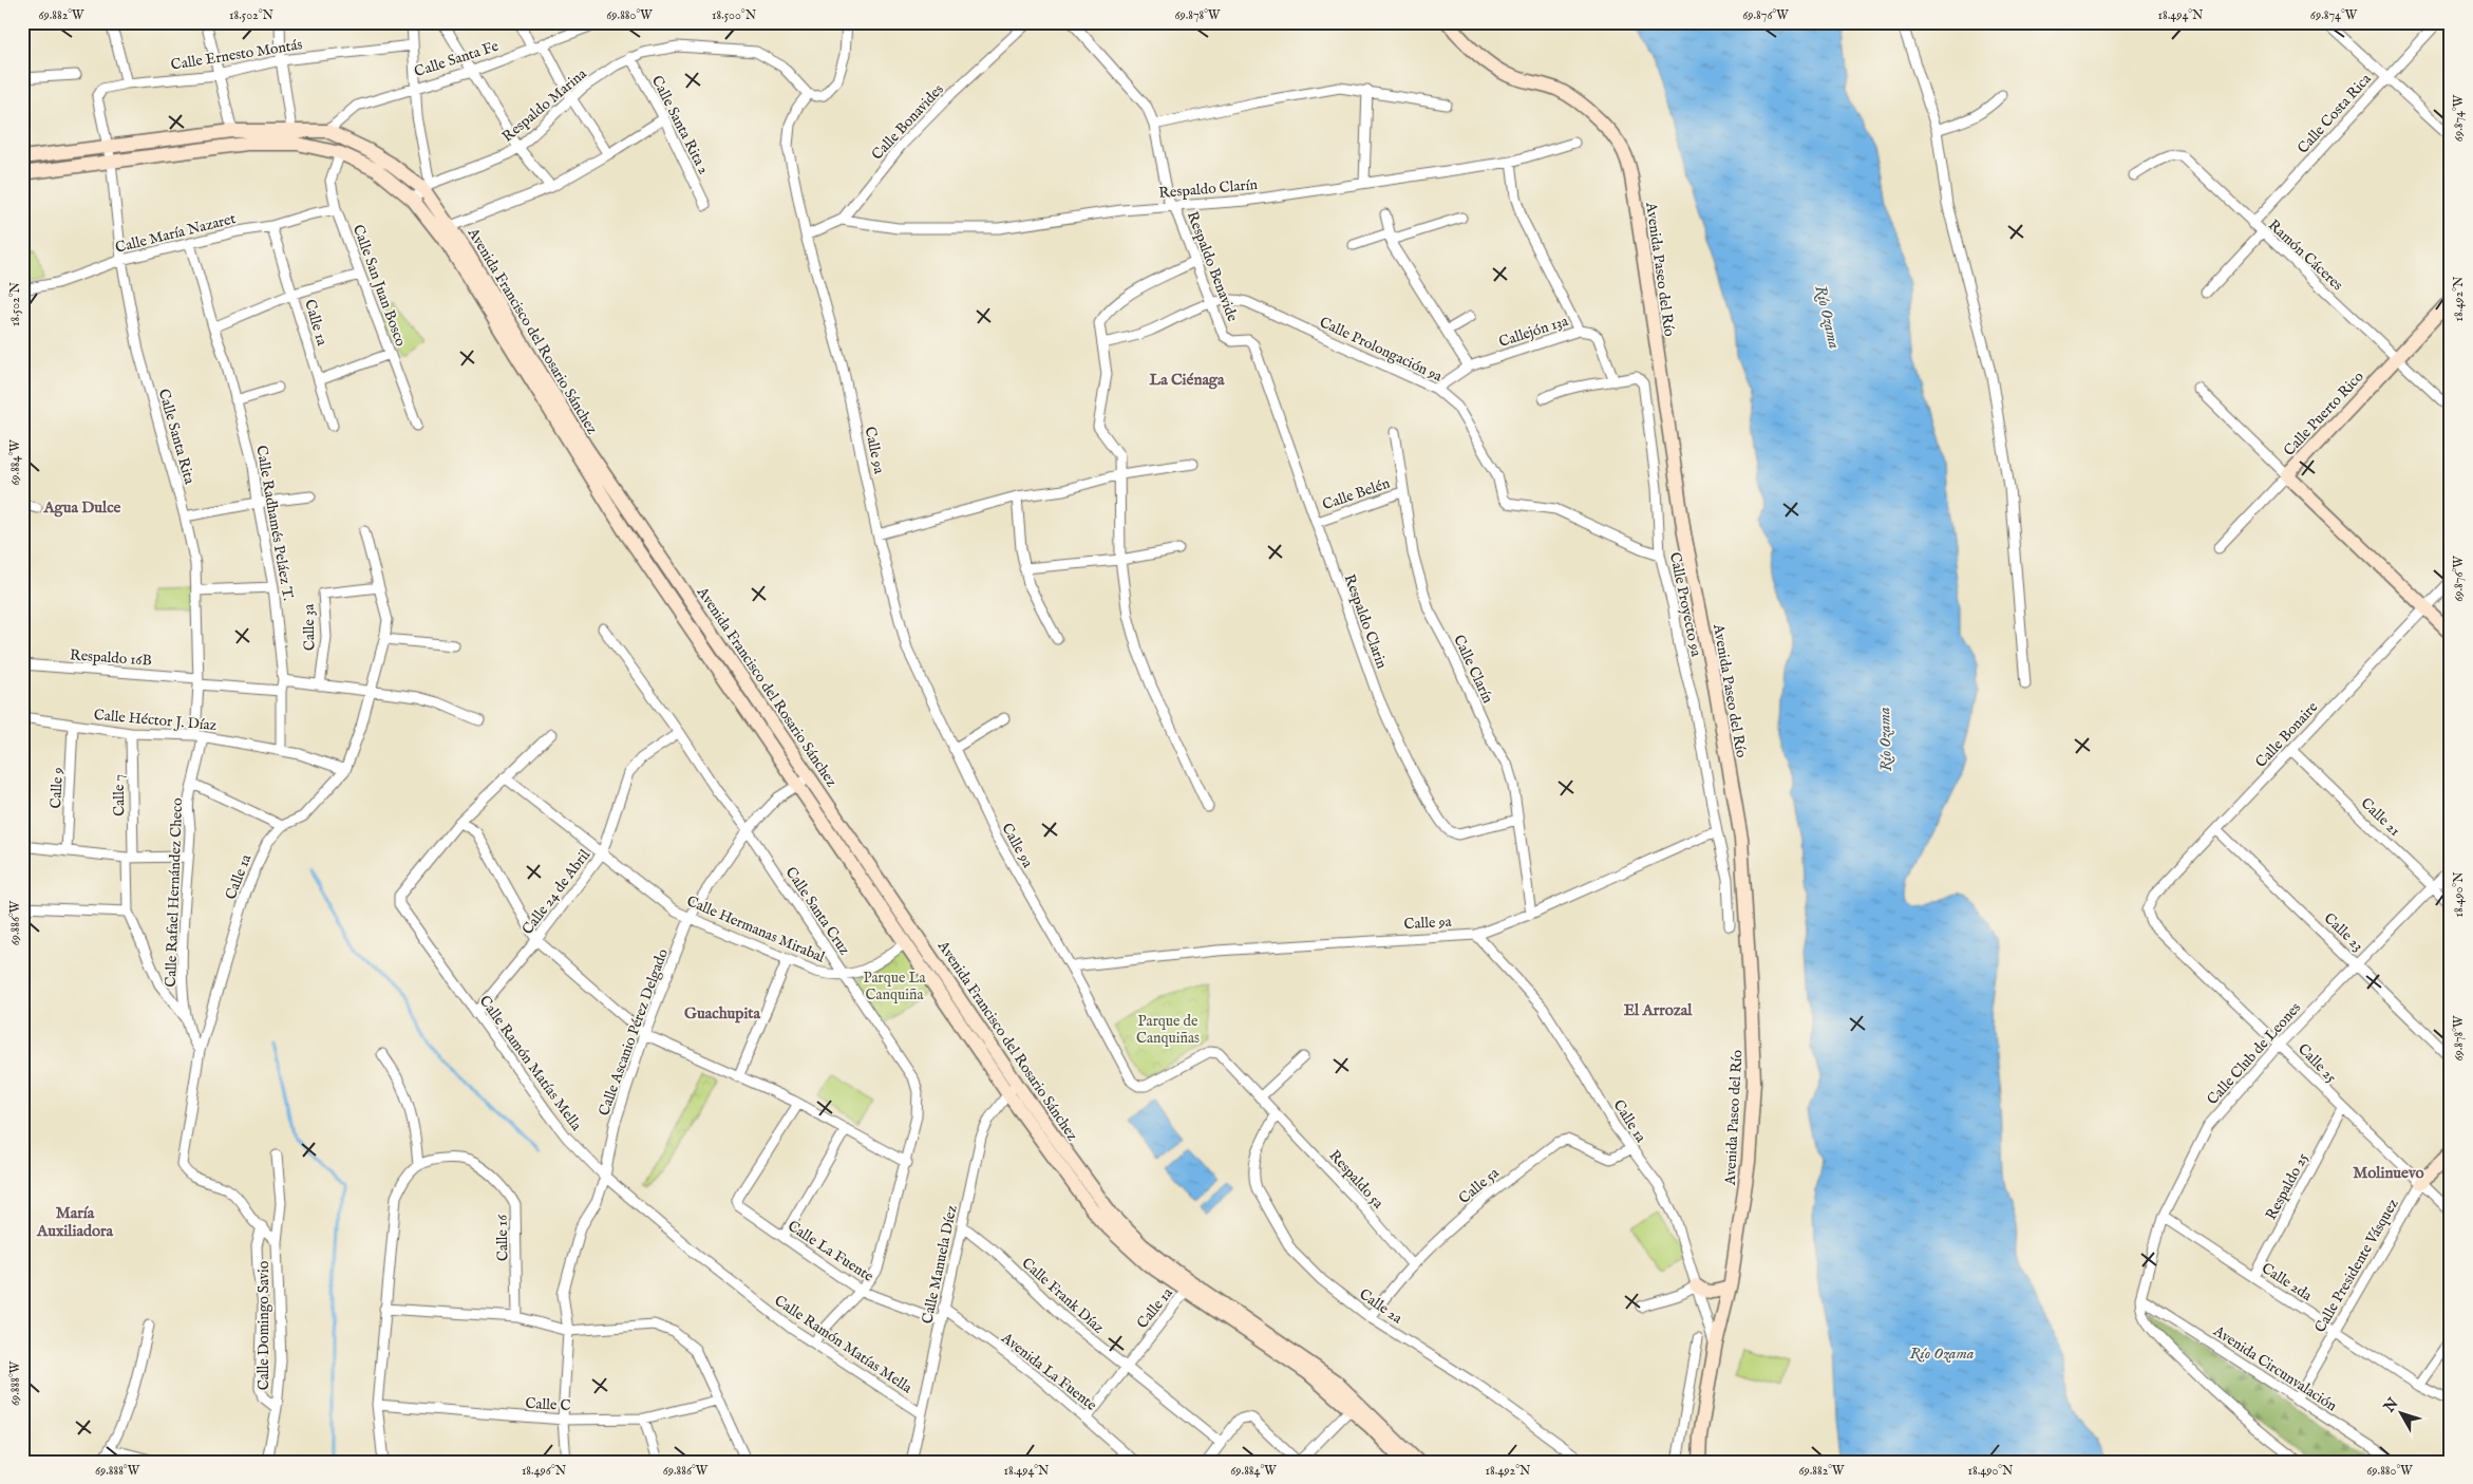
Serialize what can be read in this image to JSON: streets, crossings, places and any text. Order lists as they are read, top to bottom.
{
  "streets": {
    "main road": [
      "Avenida Paseo del Río",
      "Avenida Francisco del Rosario Sánchez",
      "Calle Puerto Rico",
      "Calle Presidente Vásquez"
    ],
    "street": [
      "Calle Ernesto Montás",
      "Calle Santa Fe",
      "Respaldo Marina",
      "Calle Costa Rica",
      "Calle Bonavides",
      "Calle Santa Rita 2",
      "Respaldo Clarín",
      "Calle María Nazaret",
      "Ramón Cáceres",
      "Respaldo Benavide",
      "Calle San Juan Bosco",
      "Calle 1a",
      "Callejón 13a",
      "Calle Prolongación 9a",
      "Calle Santa Rita",
      "Calle 9a",
      "Calle Belén",
      "Calle Radhamés Peláez T.",
      "Calle Proyecto 9a",
      "Respaldo Clarin",
      "Calle 3a",
      "Respaldo 16B",
      "Calle Clarín",
      "Calle Héctor J. Díaz",
      "Calle Bonaire",
      "Calle 9",
      "Calle 7",
      "Calle 21",
      "Calle 24 de Abril",
      "Calle Rafael Hernández Checo",
      "Calle Santa Cruz",
      "Calle Hermanas Mirabal",
      "Calle 23",
      "Calle Ascanio Pérez Delgado",
      "Calle Club de Leones",
      "Calle Ramón Matías Mella",
      "Calle 25",
      "Respaldo 5a",
      "Calle 5a",
      "Respaldo 25",
      "Calle 16",
      "Calle La Fuente",
      "Calle Manuela Díez",
      "Calle 2da",
      "Calle Frank Díaz",
      "Calle 2a",
      "Calle Domingo Savio",
      "Avenida Circunvalación",
      "Avenida La Fuente",
      "Calle C"
    ]
  },
  "crossings": [
    ["Calle Ernesto Montás", "Avenida Francisco del Rosario Sánchez"],
    ["Calle Ernesto Montás", "Calle Santa Rita"],
    ["Calle Santa Fe", "Avenida Francisco del Rosario Sánchez"],
    ["Respaldo Marina", "Calle Santa Rita 2"],
    ["Respaldo Marina", "Avenida Francisco del Rosario Sánchez"],
    ["Respaldo Marina", "Calle 9a"],
    ["Calle Costa Rica", "Ramón Cáceres"],
    ["Calle Bonavides", "Respaldo Clarín"],
    ["Calle Bonavides", "Calle 9a"],
    ["Respaldo Clarín", "Respaldo Benavide"],
    ["Calle María Nazaret", "Calle San Juan Bosco"],
    ["Calle María Nazaret", "Calle 1a"],
    ["Calle María Nazaret", "Calle Santa Rita"],
    ["Calle María Nazaret", "Calle Radhamés Peláez T."],
    ["Ramón Cáceres", "Calle Puerto Rico"],
    ["Respaldo Benavide", "Calle Prolongación 9a"],
    ["Respaldo Benavide", "Respaldo Clarin"],
    ["Avenida Paseo del Río", "Calle 1a"],
    ["Calle San Juan Bosco", "Avenida Francisco del Rosario Sánchez"],
    ["Calle 1a", "Avenida Francisco del Rosario Sánchez"],
    ["Calle 1a", "Calle 9a"],
    ["Calle 1a", "Calle 3a"],
    ["Calle 1a", "Calle Héctor J. Díaz"],
    ["Calle 1a", "Calle 5a"],
    ["Calle 1a", "Calle Frank Díaz"],
    ["Calle 1a", "Calle Domingo Savio"],
    ["Calle 1a", "Avenida La Fuente"],
    ["Avenida Francisco del Rosario Sánchez", "Calle Santa Rita"],
    ["Avenida Francisco del Rosario Sánchez", "Calle Hermanas Mirabal"],
    ["Avenida Francisco del Rosario Sánchez", "Calle Ascanio Pérez Delgado"],
    ["Avenida Francisco del Rosario Sánchez", "Calle Manuela Díez"],
    ["Callejón 13a", "Calle Prolongación 9a"],
    ["Callejón 13a", "Calle Proyecto 9a"],
    ["Calle Prolongación 9a", "Calle Proyecto 9a"],
    ["Calle Santa Rita", "Respaldo 16B"],
    ["Calle Santa Rita", "Calle Héctor J. Díaz"],
    ["Calle Santa Rita", "Calle Rafael Hernández Checo"],
    ["Calle 9a", "Calle Proyecto 9a"],
    ["Calle 9a", "Calle Clarín"],
    ["Calle 9a", "Respaldo 5a"],
    ["Calle Belén", "Respaldo Clarin"],
    ["Calle Belén", "Calle Clarín"],
    ["Calle Radhamés Peláez T.", "Respaldo 16B"],
    ["Calle Radhamés Peláez T.", "Calle Héctor J. Díaz"],
    ["Respaldo Clarin", "Calle Clarín"],
    ["Calle Héctor J. Díaz", "Calle 9"],
    ["Calle Héctor J. Díaz", "Calle 7"],
    ["Calle Héctor J. Díaz", "Calle Rafael Hernández Checo"],
    ["Calle Bonaire", "Calle 21"],
    ["Calle Bonaire", "Calle 23"],
    ["Calle Bonaire", "Calle 25"],
    ["Calle 7", "Calle Rafael Hernández Checo"],
    ["Calle 21", "Calle Club de Leones"],
    ["Calle 24 de Abril", "Calle Santa Cruz"],
    ["Calle 24 de Abril", "Calle Hermanas Mirabal"],
    ["Calle 24 de Abril", "Calle Ramón Matías Mella"],
    ["Calle Santa Cruz", "Calle Hermanas Mirabal"],
    ["Calle Santa Cruz", "Calle Ascanio Pérez Delgado"],
    ["Calle Santa Cruz", "Calle Ramón Matías Mella"],
    ["Calle Santa Cruz", "Calle La Fuente"],
    ["Calle Hermanas Mirabal", "Calle Ascanio Pérez Delgado"],
    ["Calle Hermanas Mirabal", "Calle Ramón Matías Mella"],
    ["Calle 23", "Calle Club de Leones"],
    ["Calle Ascanio Pérez Delgado", "Calle Ramón Matías Mella"],
    ["Calle Ascanio Pérez Delgado", "Calle C"],
    ["Calle Club de Leones", "Calle 25"],
    ["Calle Club de Leones", "Calle 2da"],
    ["Calle Club de Leones", "Avenida Circunvalación"],
    ["Calle Ramón Matías Mella", "Calle Manuela Díez"],
    ["Calle 25", "Respaldo 25"],
    ["Calle 25", "Calle Presidente Vásquez"],
    ["Respaldo 5a", "Calle 5a"],
    ["Respaldo 5a", "Calle 2a"],
    ["Calle 5a", "Calle 2a"],
    ["Respaldo 25", "Calle 2da"],
    ["Calle La Fuente", "Calle Manuela Díez"],
    ["Calle Manuela Díez", "Calle Frank Díaz"],
    ["Calle Manuela Díez", "Avenida La Fuente"],
    ["Calle Presidente Vásquez", "Calle 2da"],
    ["Calle Presidente Vásquez", "Avenida Circunvalación"]
  ],
  "districts": [
    "La Ciénaga",
    "Agua Dulce",
    "El Arrozal",
    "Guachupita",
    "Molinuevo",
    "María Auxiliadora"
  ],
  "water": ["Río Ozama"],
  "parks": ["Parque La Canquiña", "Parque de Canquiñas"],
  "north": "top left",
  "coordinates": [
    "69.882°W",
    "18.502°N",
    "69.880°W",
    "18.500°N",
    "69.878°W",
    "69.876°W",
    "18.494°N",
    "69.874°W",
    "18.492°N",
    "69.884°W",
    "18.490°N",
    "69.886°W",
    "69.888°W",
    "18.496°N"
  ]
}
